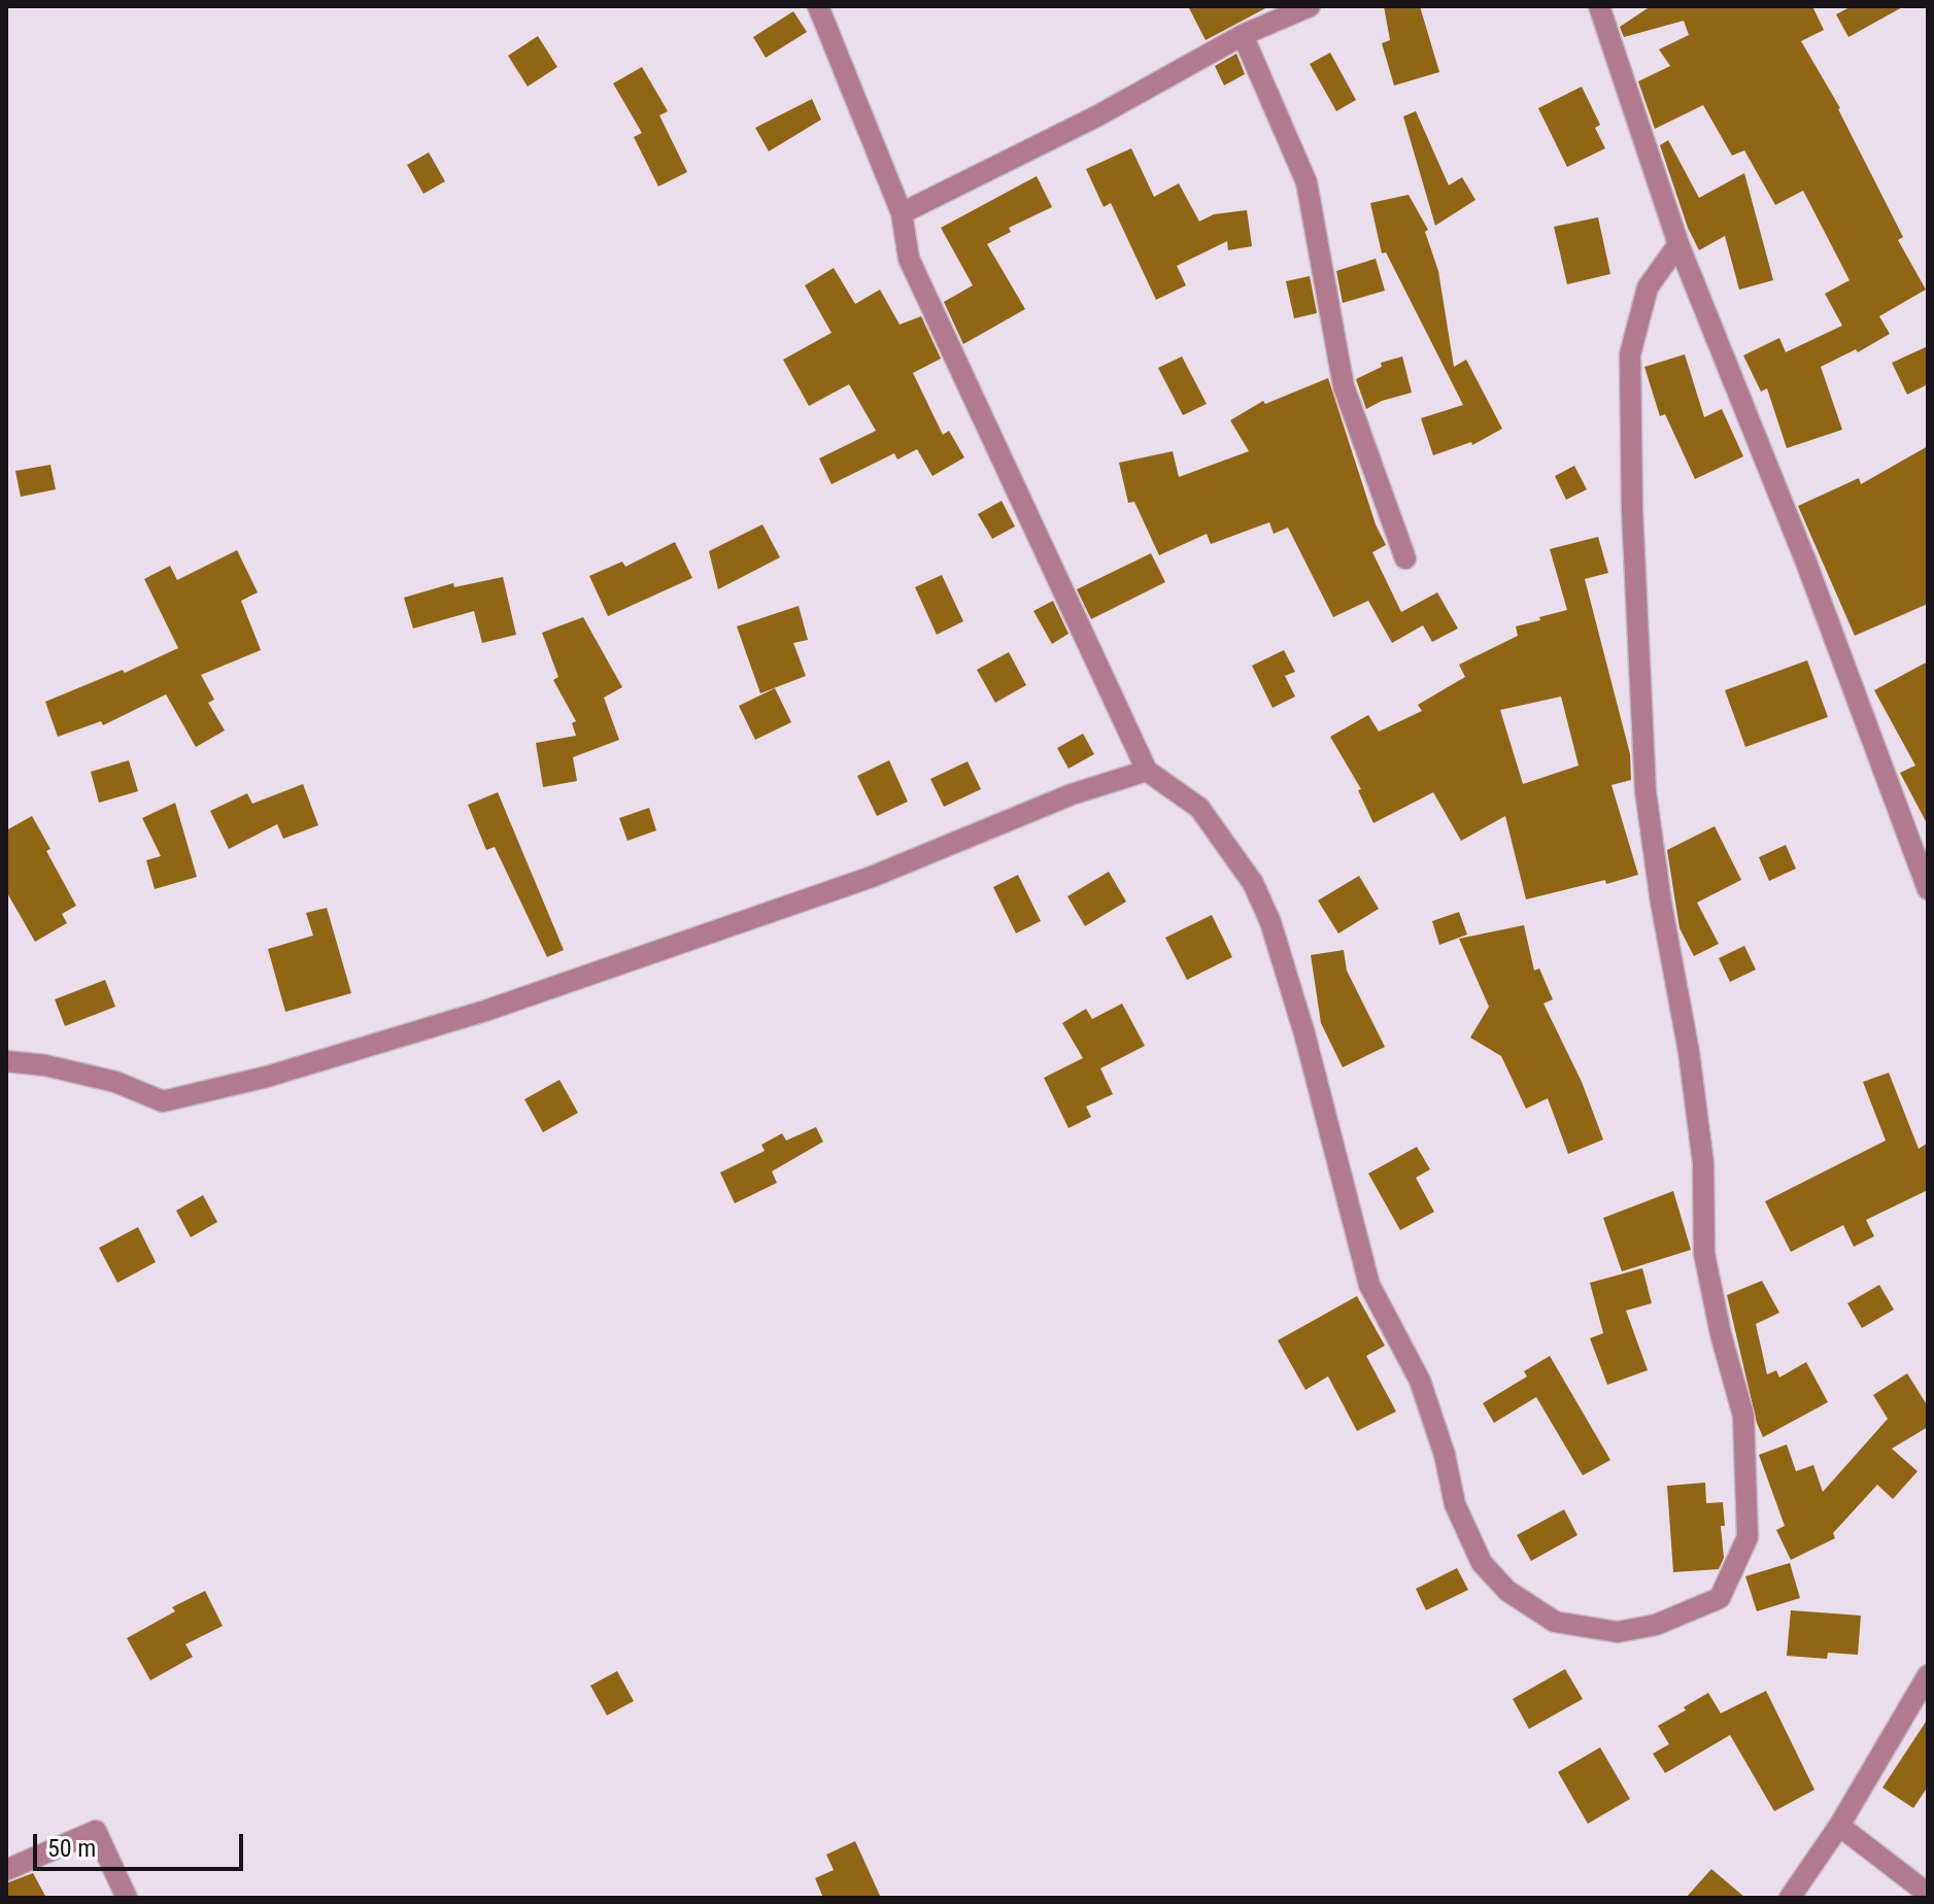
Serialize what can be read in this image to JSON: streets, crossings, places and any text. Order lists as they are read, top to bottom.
{
  "scale_bar": "50 m"
}
